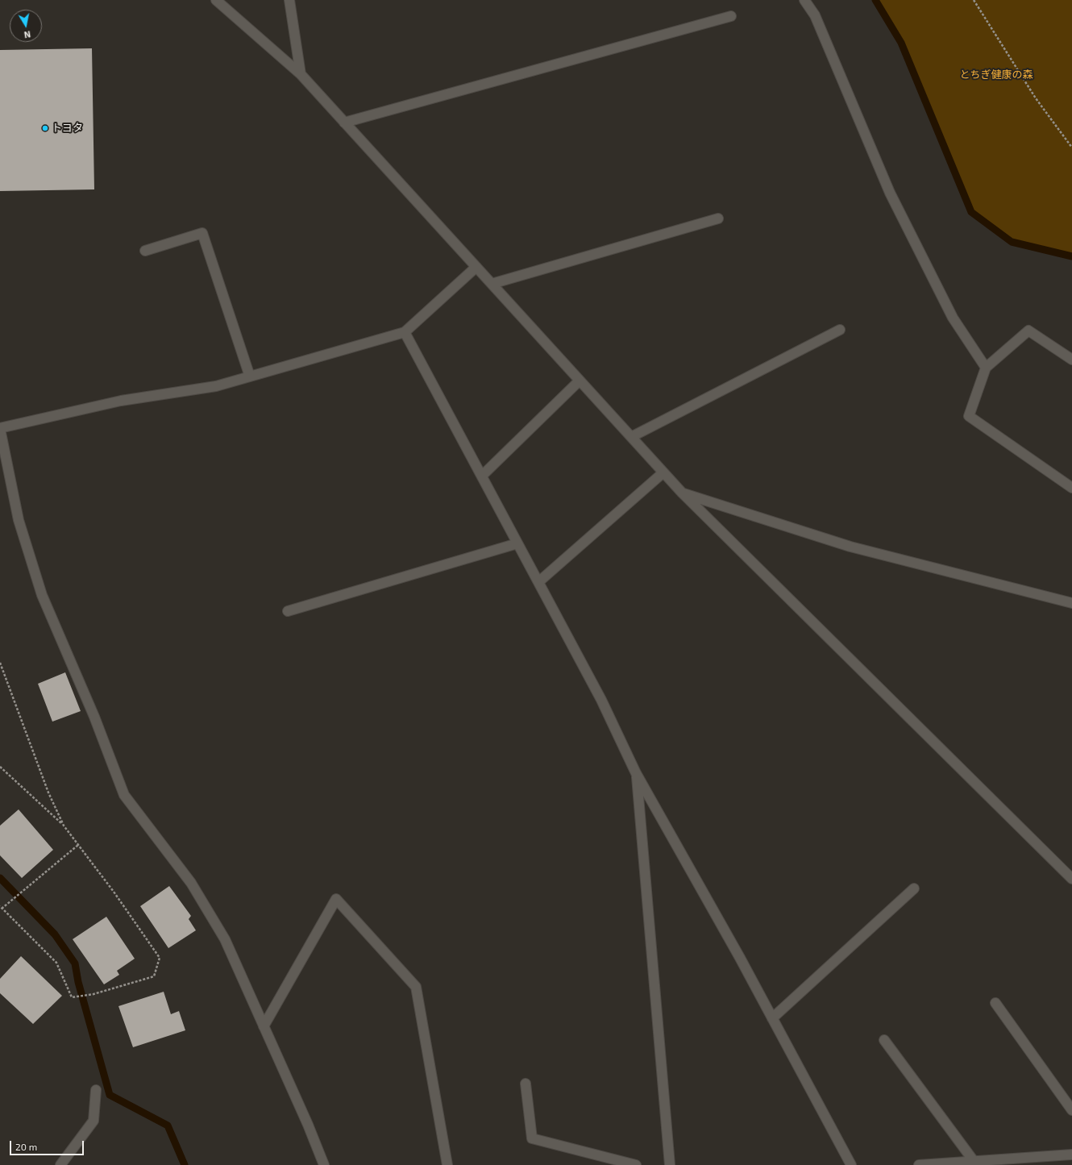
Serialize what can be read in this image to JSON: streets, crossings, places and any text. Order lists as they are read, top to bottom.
{
  "parks": ["とちぎ健康の森"],
  "places": ["トヨタ"],
  "scale_bar": "20 m",
  "north": "bottom"
}
